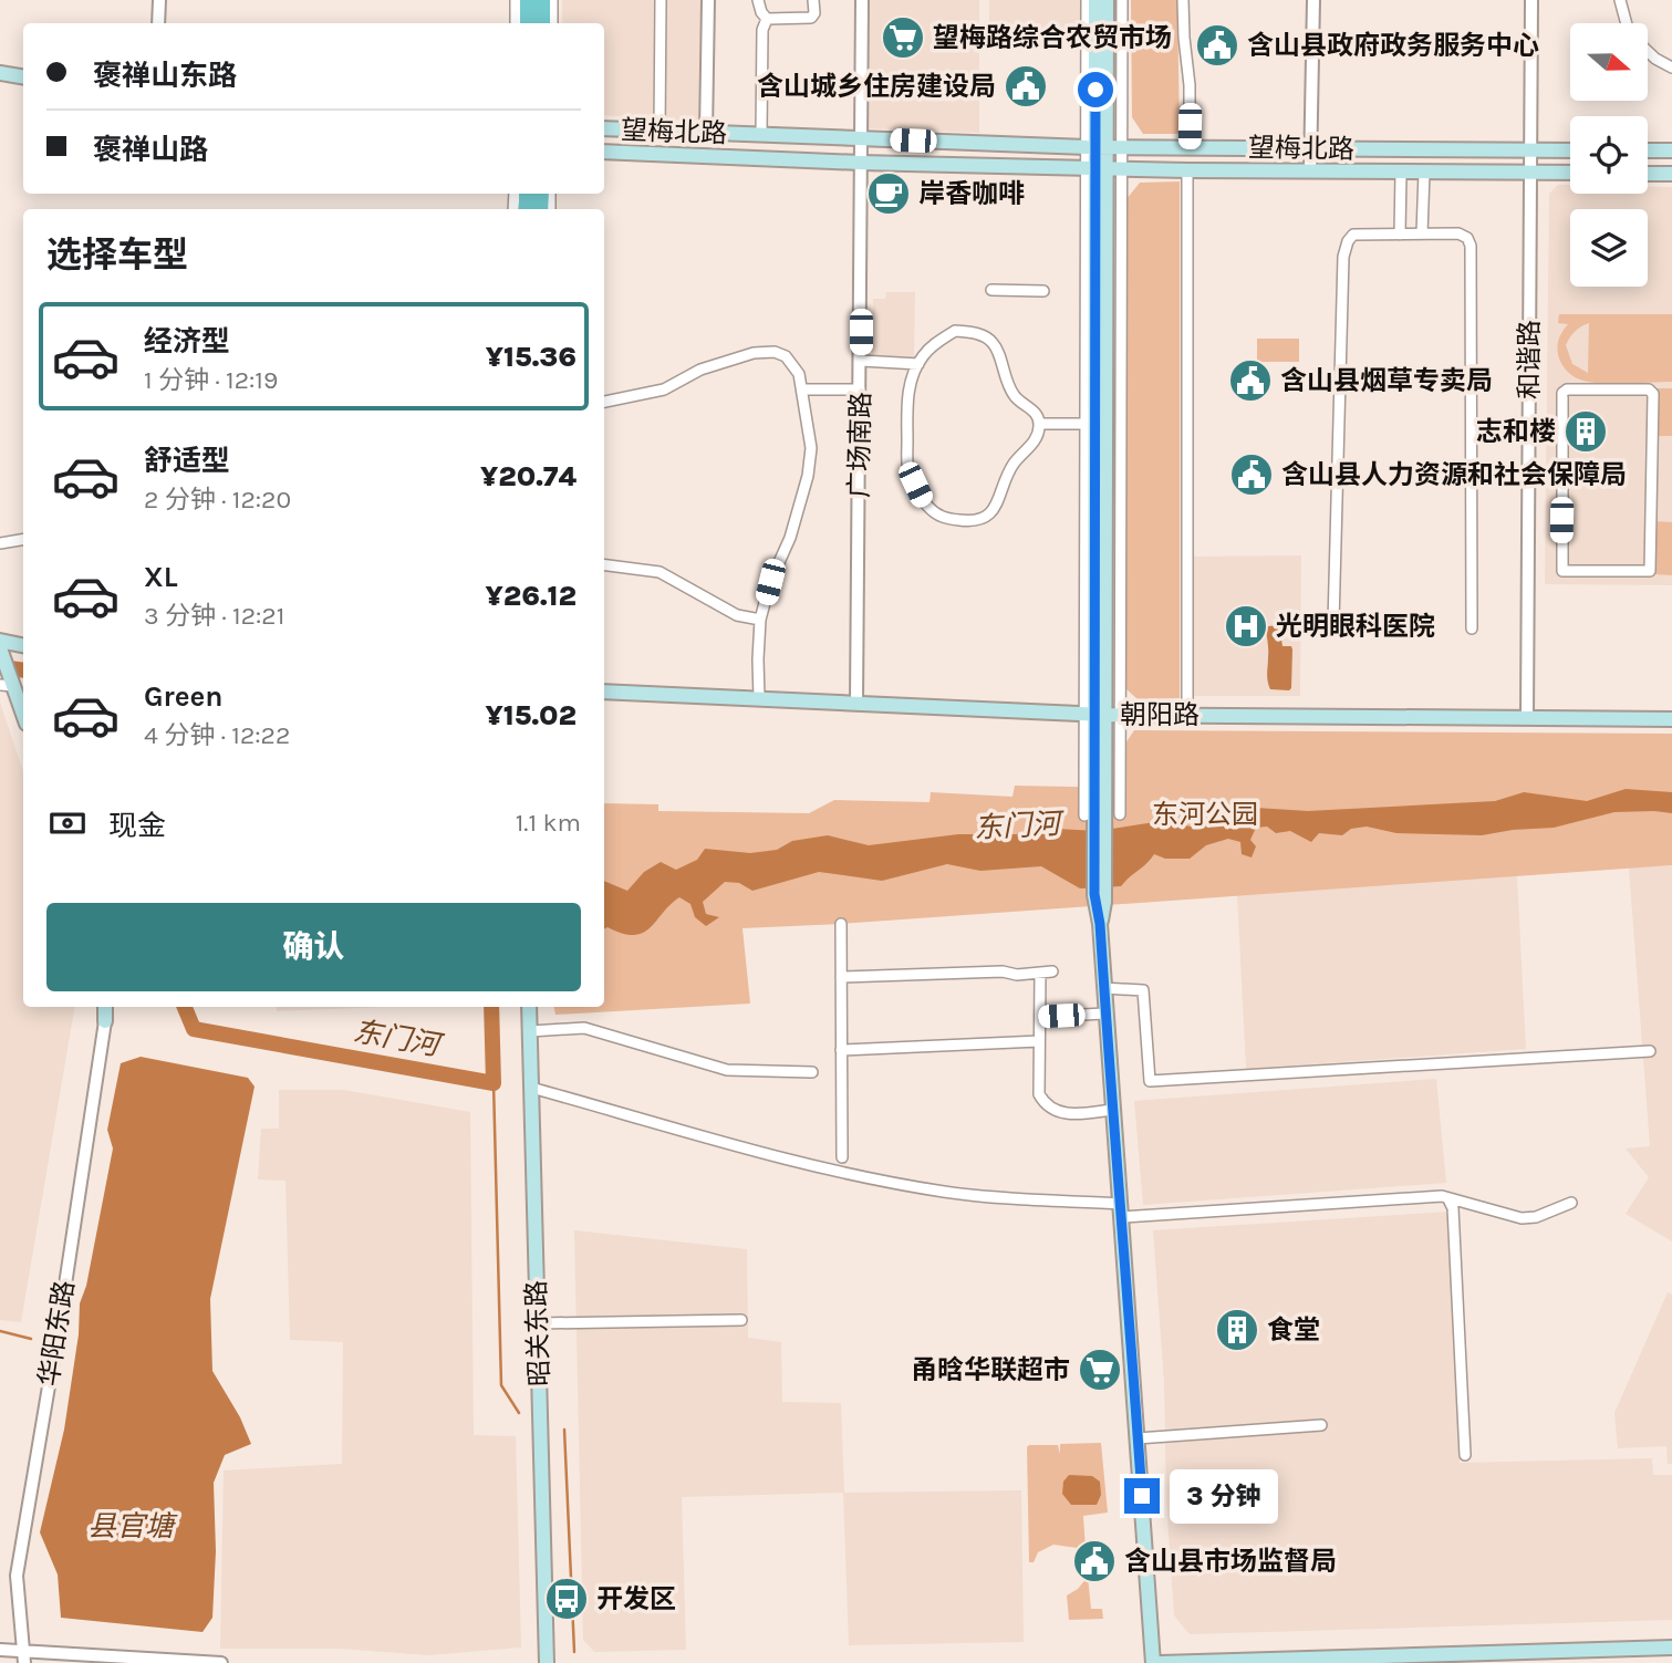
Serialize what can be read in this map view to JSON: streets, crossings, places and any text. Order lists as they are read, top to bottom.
{
  "streets": {
    "main road": [
      "望梅北路",
      "朝阳路",
      "华阳东路",
      "昭关东路"
    ],
    "street": ["和谐路", "广场南路"]
  },
  "crossings": [
    ["望梅北路", "和谐路"],
    ["望梅北路", "广场南路"],
    ["和谐路", "朝阳路"],
    ["广场南路", "朝阳路"]
  ],
  "water": ["东门河", "县官塘"],
  "parks": ["东河公园"],
  "places": {
    "supermarket": ["望梅路综合农贸市场", "甬晗华联超市"],
    "public building": [
      "含山县政府政务服务中心",
      "含山城乡住房建设局",
      "含山县烟草专卖局",
      "含山县人力资源和社会保障局",
      "含山县市场监督局"
    ],
    "cafe": ["岸香咖啡"],
    "building": ["志和楼", "食堂"],
    "hospital": ["光明眼科医院"],
    "bus stop": ["开发区"]
  },
  "north": "right",
  "page": {
    "banner": ["褒禅山东路", "褒禅山路"],
    "heading": "选择车型",
    "list": [
      {
        "name": "经济型",
        "note": "1 分钟 · 12:19",
        "value": "¥15.36"
      },
      {
        "name": "舒适型",
        "note": "2 分钟 · 12:20",
        "value": "¥20.74"
      },
      {
        "name": "XL",
        "note": "3 分钟 · 12:21",
        "value": "¥26.12"
      },
      {
        "name": "Green",
        "note": "4 分钟 · 12:22",
        "value": "¥15.02"
      }
    ],
    "pay": ["现金", "1.1 km"],
    "buttons": "确认",
    "bubble": "3 分钟"
  }
}
